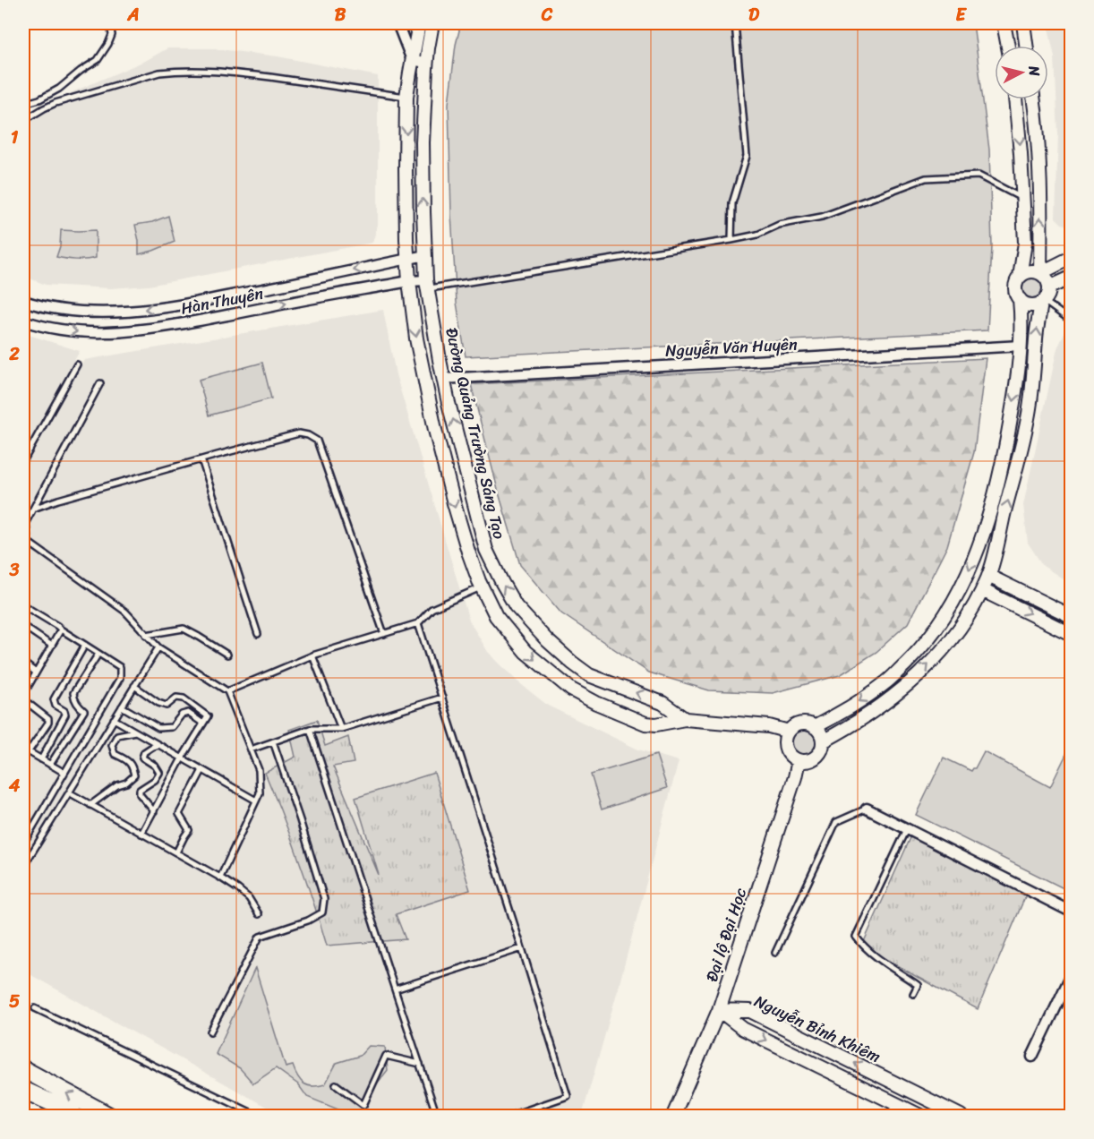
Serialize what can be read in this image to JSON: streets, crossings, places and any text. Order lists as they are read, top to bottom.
{
  "streets": {
    "street": [
      "Hàn Thuyên",
      "Nguyễn Văn Huyên",
      "Đường Quảng Trường Sáng Tạo",
      "Đại lộ Đại Học",
      "Nguyễn Bỉnh Khiêm"
    ]
  },
  "crossings": [
    ["Hàn Thuyên", "Đường Quảng Trường Sáng Tạo"],
    ["Nguyễn Văn Huyên", "Đường Quảng Trường Sáng Tạo"],
    ["Đại lộ Đại Học", "Nguyễn Bỉnh Khiêm"]
  ],
  "north": "right",
  "grid": {
    "columns": [
      "A",
      "B",
      "C",
      "D",
      "E"
    ],
    "rows": [
      "1",
      "2",
      "3",
      "4",
      "5"
    ]
  }
}
